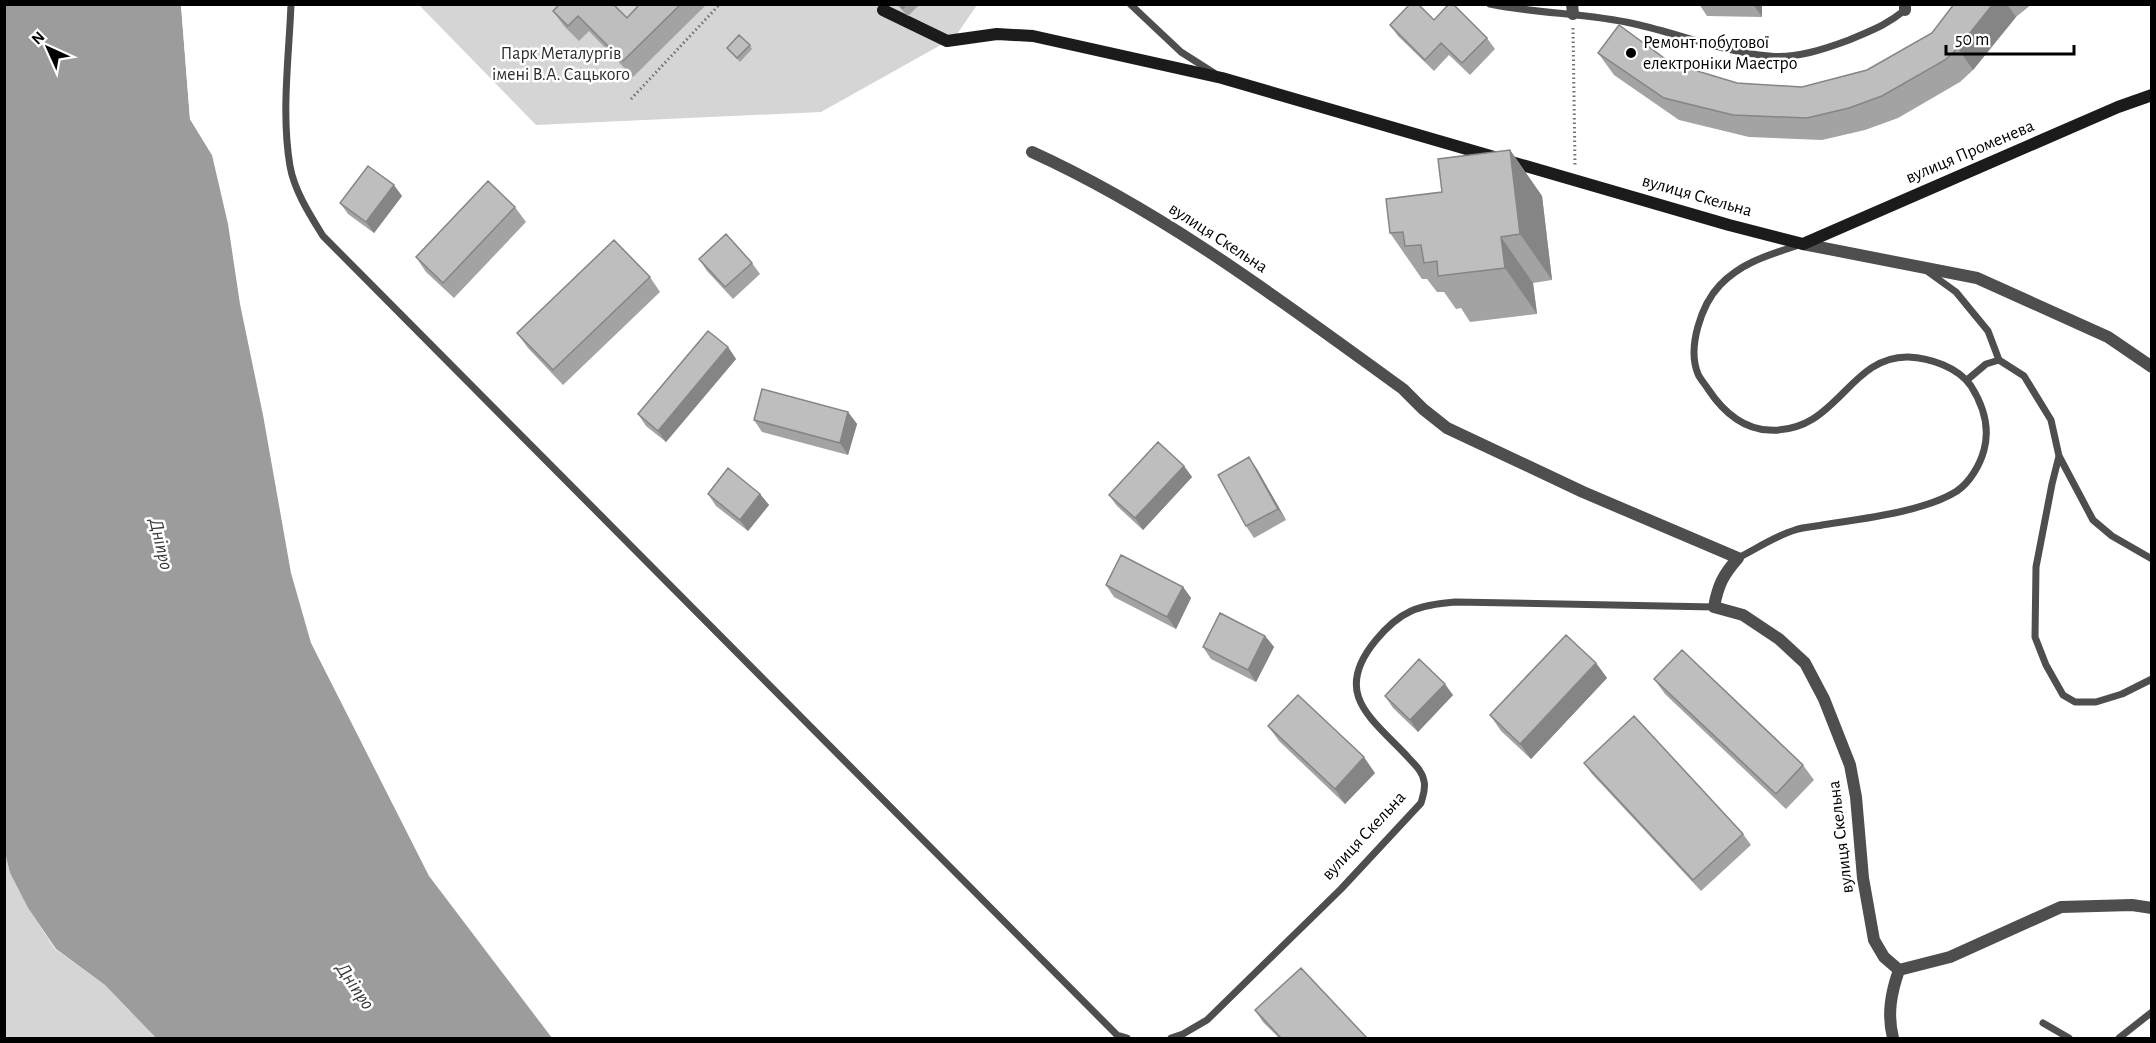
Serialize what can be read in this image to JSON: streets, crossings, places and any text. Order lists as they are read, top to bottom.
{
  "streets": {
    "street": ["вулиця Променева", "вулиця Скельна"]
  },
  "crossings": [
    ["вулиця Променева", "вулиця Скельна"]
  ],
  "water": ["Дніпро"],
  "parks": ["Парк Металургів імені В.А. Сацького"],
  "places": ["Ремонт побутової електроніки Маестро"],
  "scale_bar": "50 m",
  "north": "top left"
}
